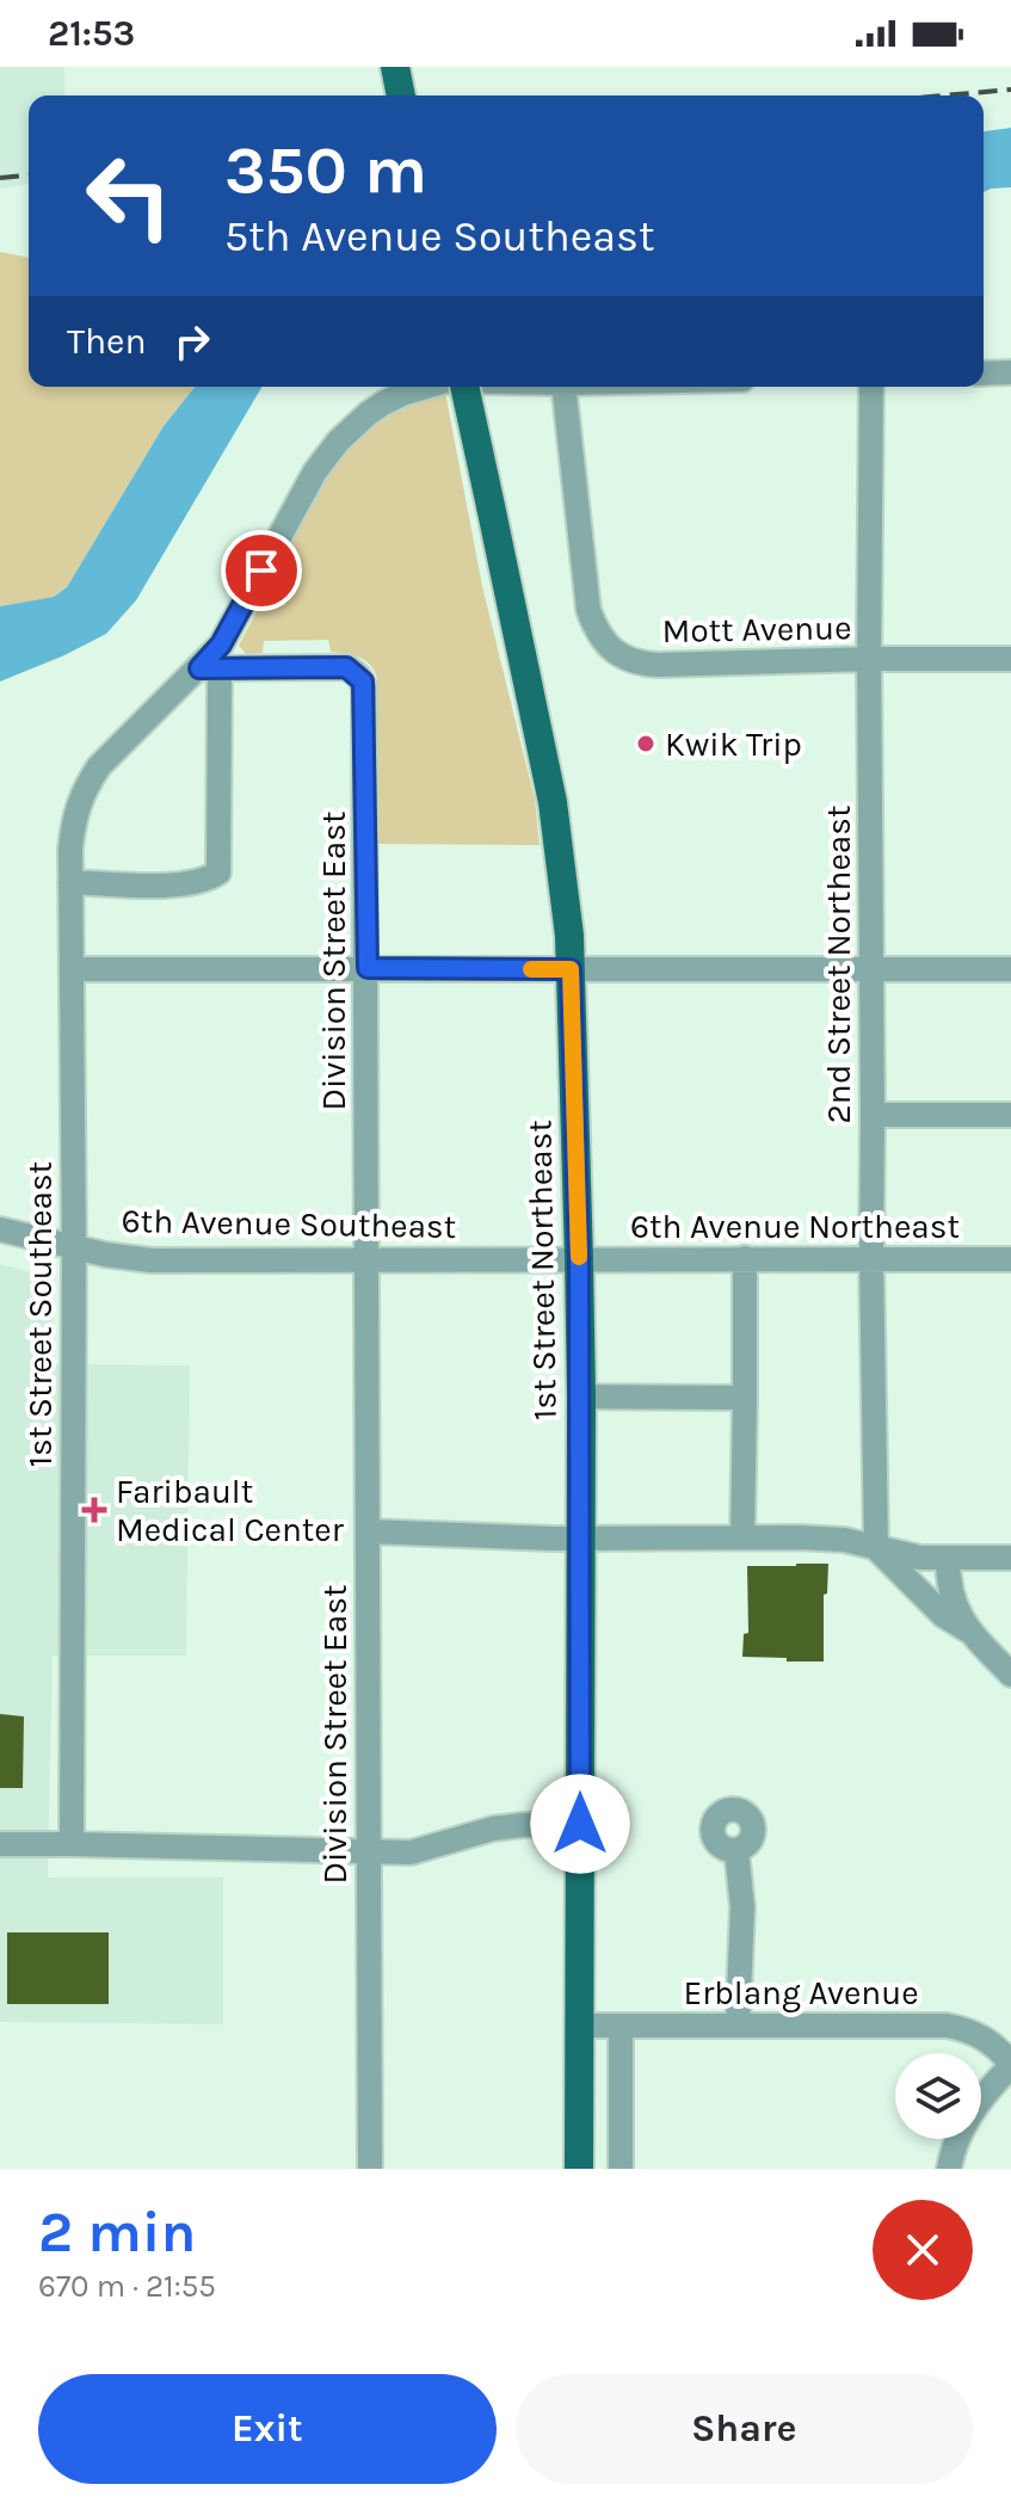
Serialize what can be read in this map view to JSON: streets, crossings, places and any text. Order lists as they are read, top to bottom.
{
  "streets": {
    "main road": ["1st Street Northeast"],
    "street": [
      "Mott Avenue",
      "Division Street East",
      "2nd Street Northeast",
      "6th Avenue Southeast",
      "6th Avenue Northeast",
      "1st Street Southeast",
      "Erblang Avenue"
    ]
  },
  "crossings": [
    ["Mott Avenue", "2nd Street Northeast"],
    ["Division Street East", "6th Avenue Southeast"],
    ["Division Street East", "1st Street Southeast"],
    ["2nd Street Northeast", "6th Avenue Northeast"],
    ["6th Avenue Southeast", "6th Avenue Northeast"],
    ["6th Avenue Southeast", "1st Street Northeast"],
    ["6th Avenue Southeast", "1st Street Southeast"],
    ["6th Avenue Northeast", "1st Street Northeast"],
    ["1st Street Northeast", "Erblang Avenue"]
  ],
  "places": {
    "other": ["Kwik Trip"],
    "health": ["Faribault Medical Center"]
  },
  "page": {
    "status": "21:53",
    "turn": ["350 m", "5th Avenue Southeast"],
    "then": "Then",
    "heading": ["2 min", "670 m · 21:55"],
    "buttons": ["Exit", "Share"]
  }
}
